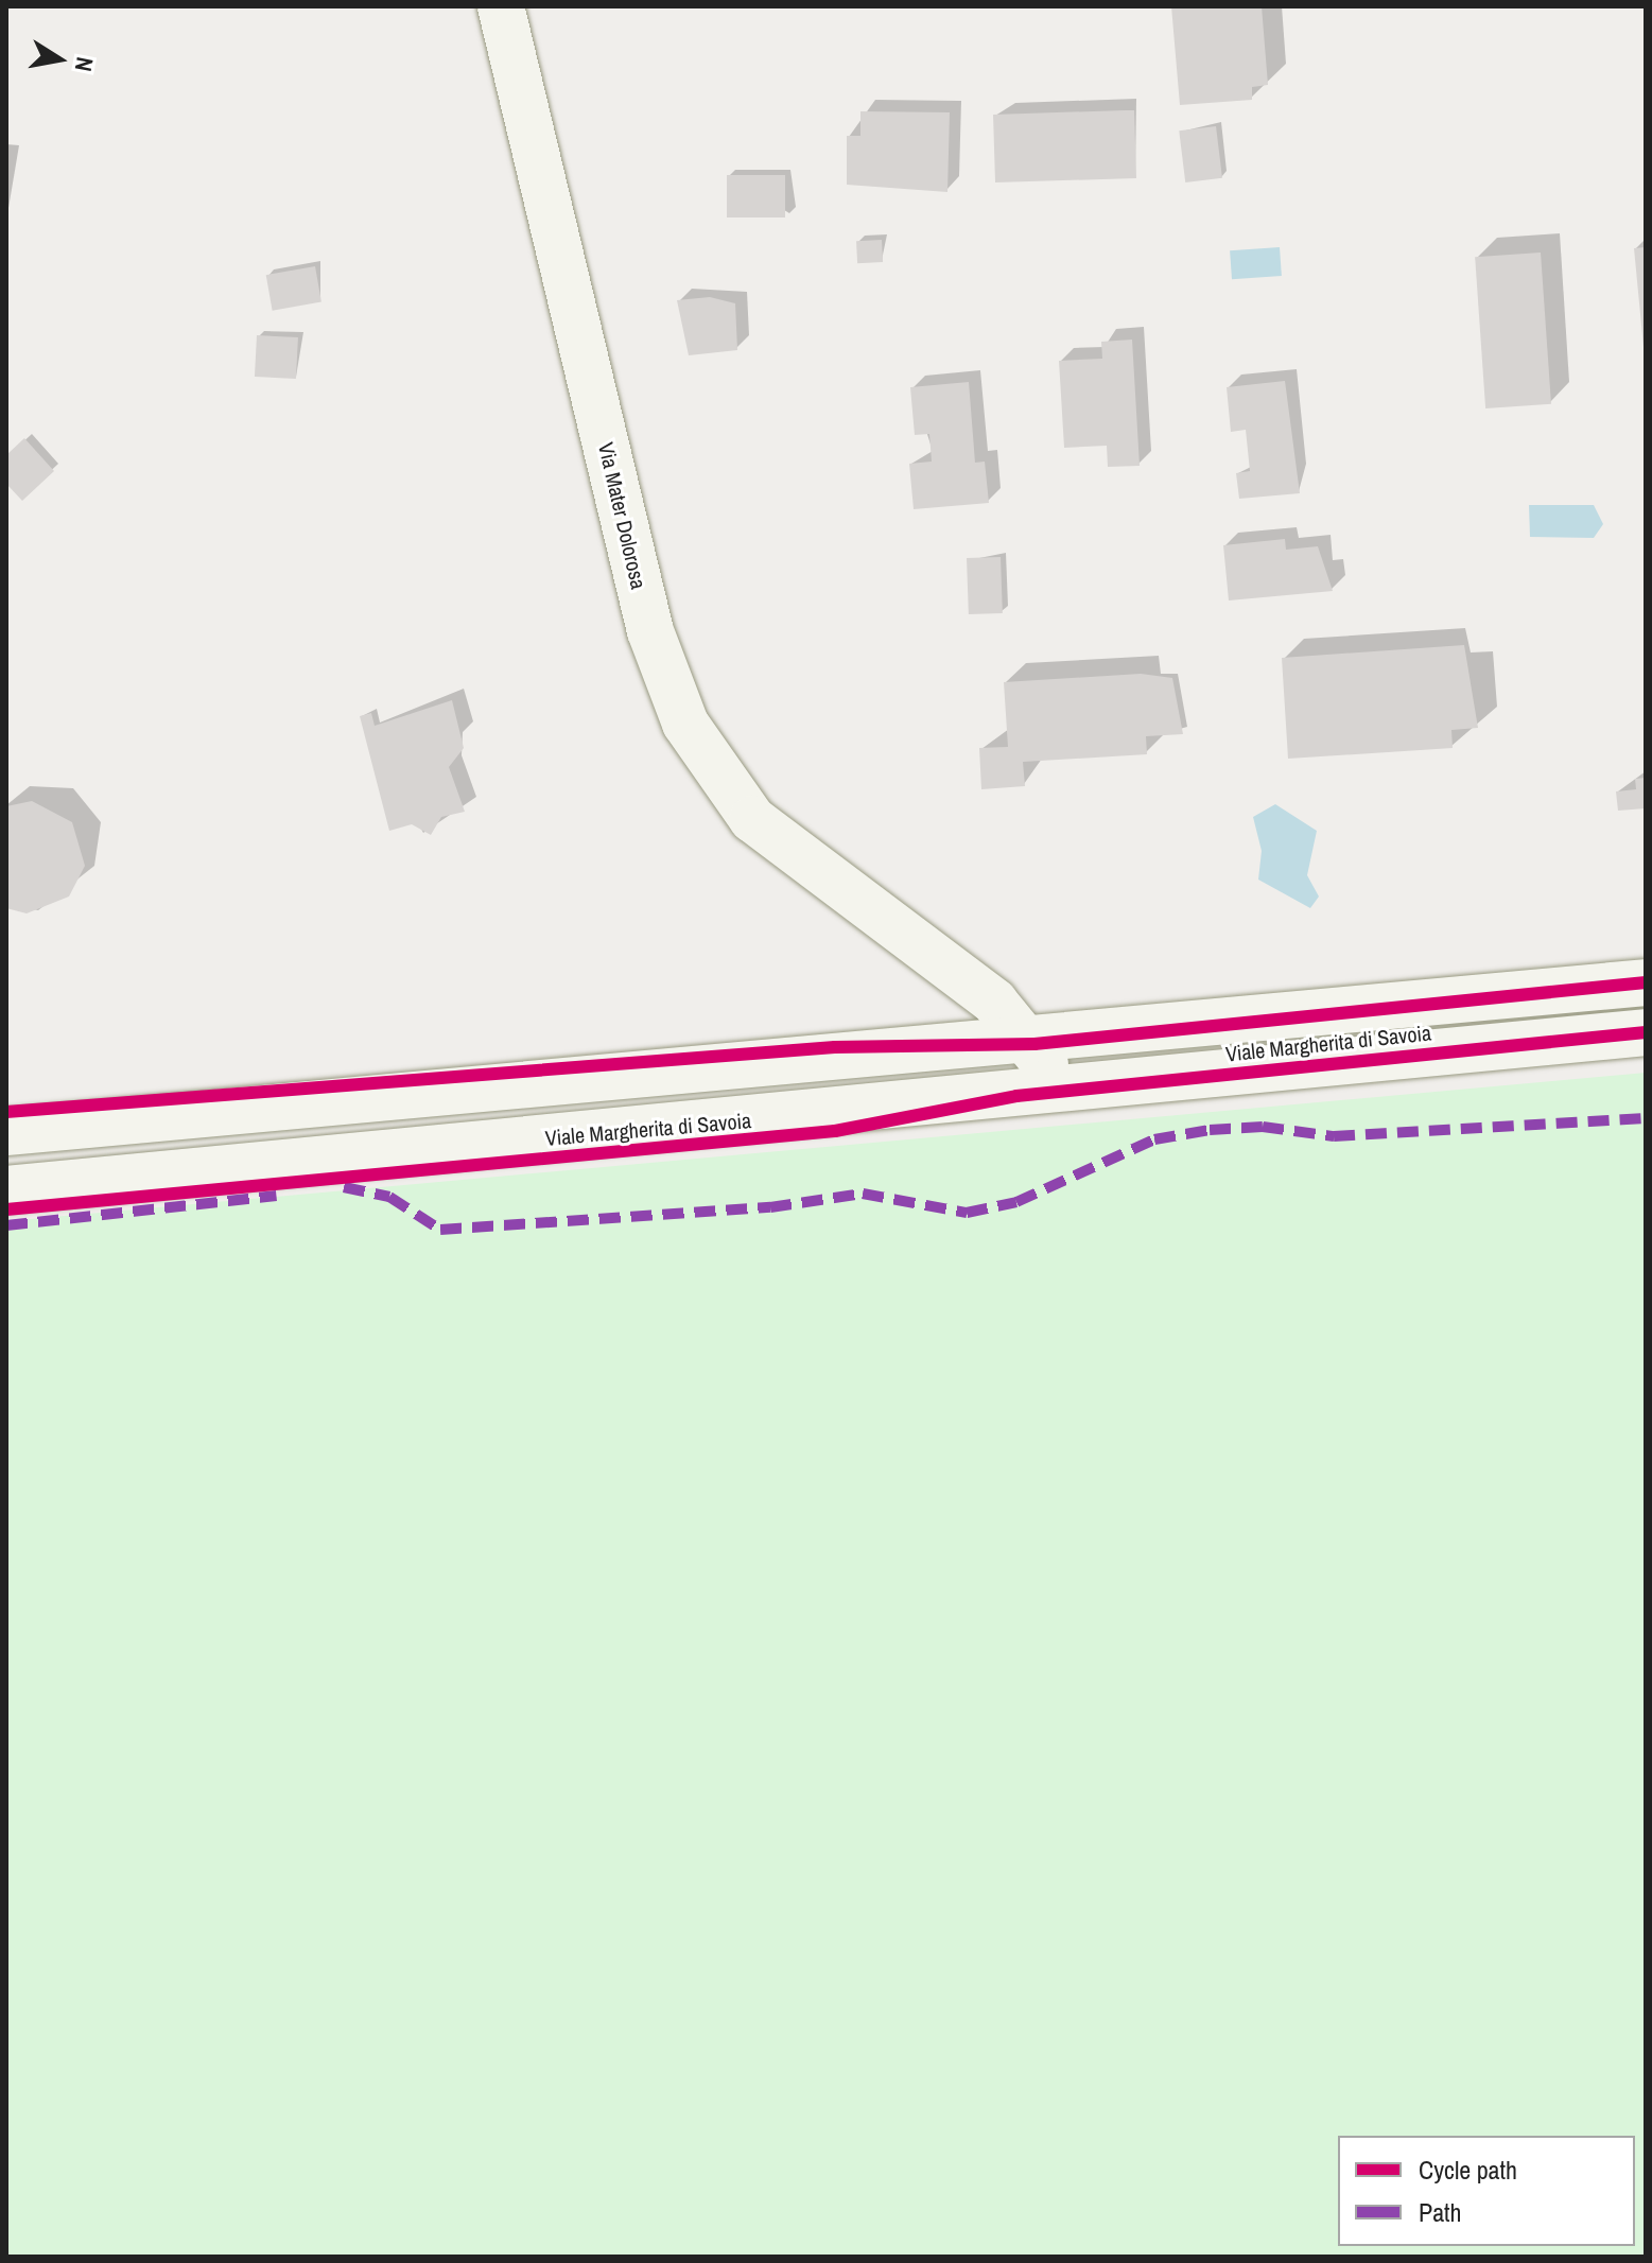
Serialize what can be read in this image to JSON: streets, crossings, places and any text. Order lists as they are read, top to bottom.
{
  "streets": {
    "street": ["Via Mater Dolorosa", "Viale Margherita di Savoia"]
  },
  "crossings": [
    ["Via Mater Dolorosa", "Viale Margherita di Savoia"]
  ],
  "legend": ["Cycle path", "Path"],
  "north": "right"
}
